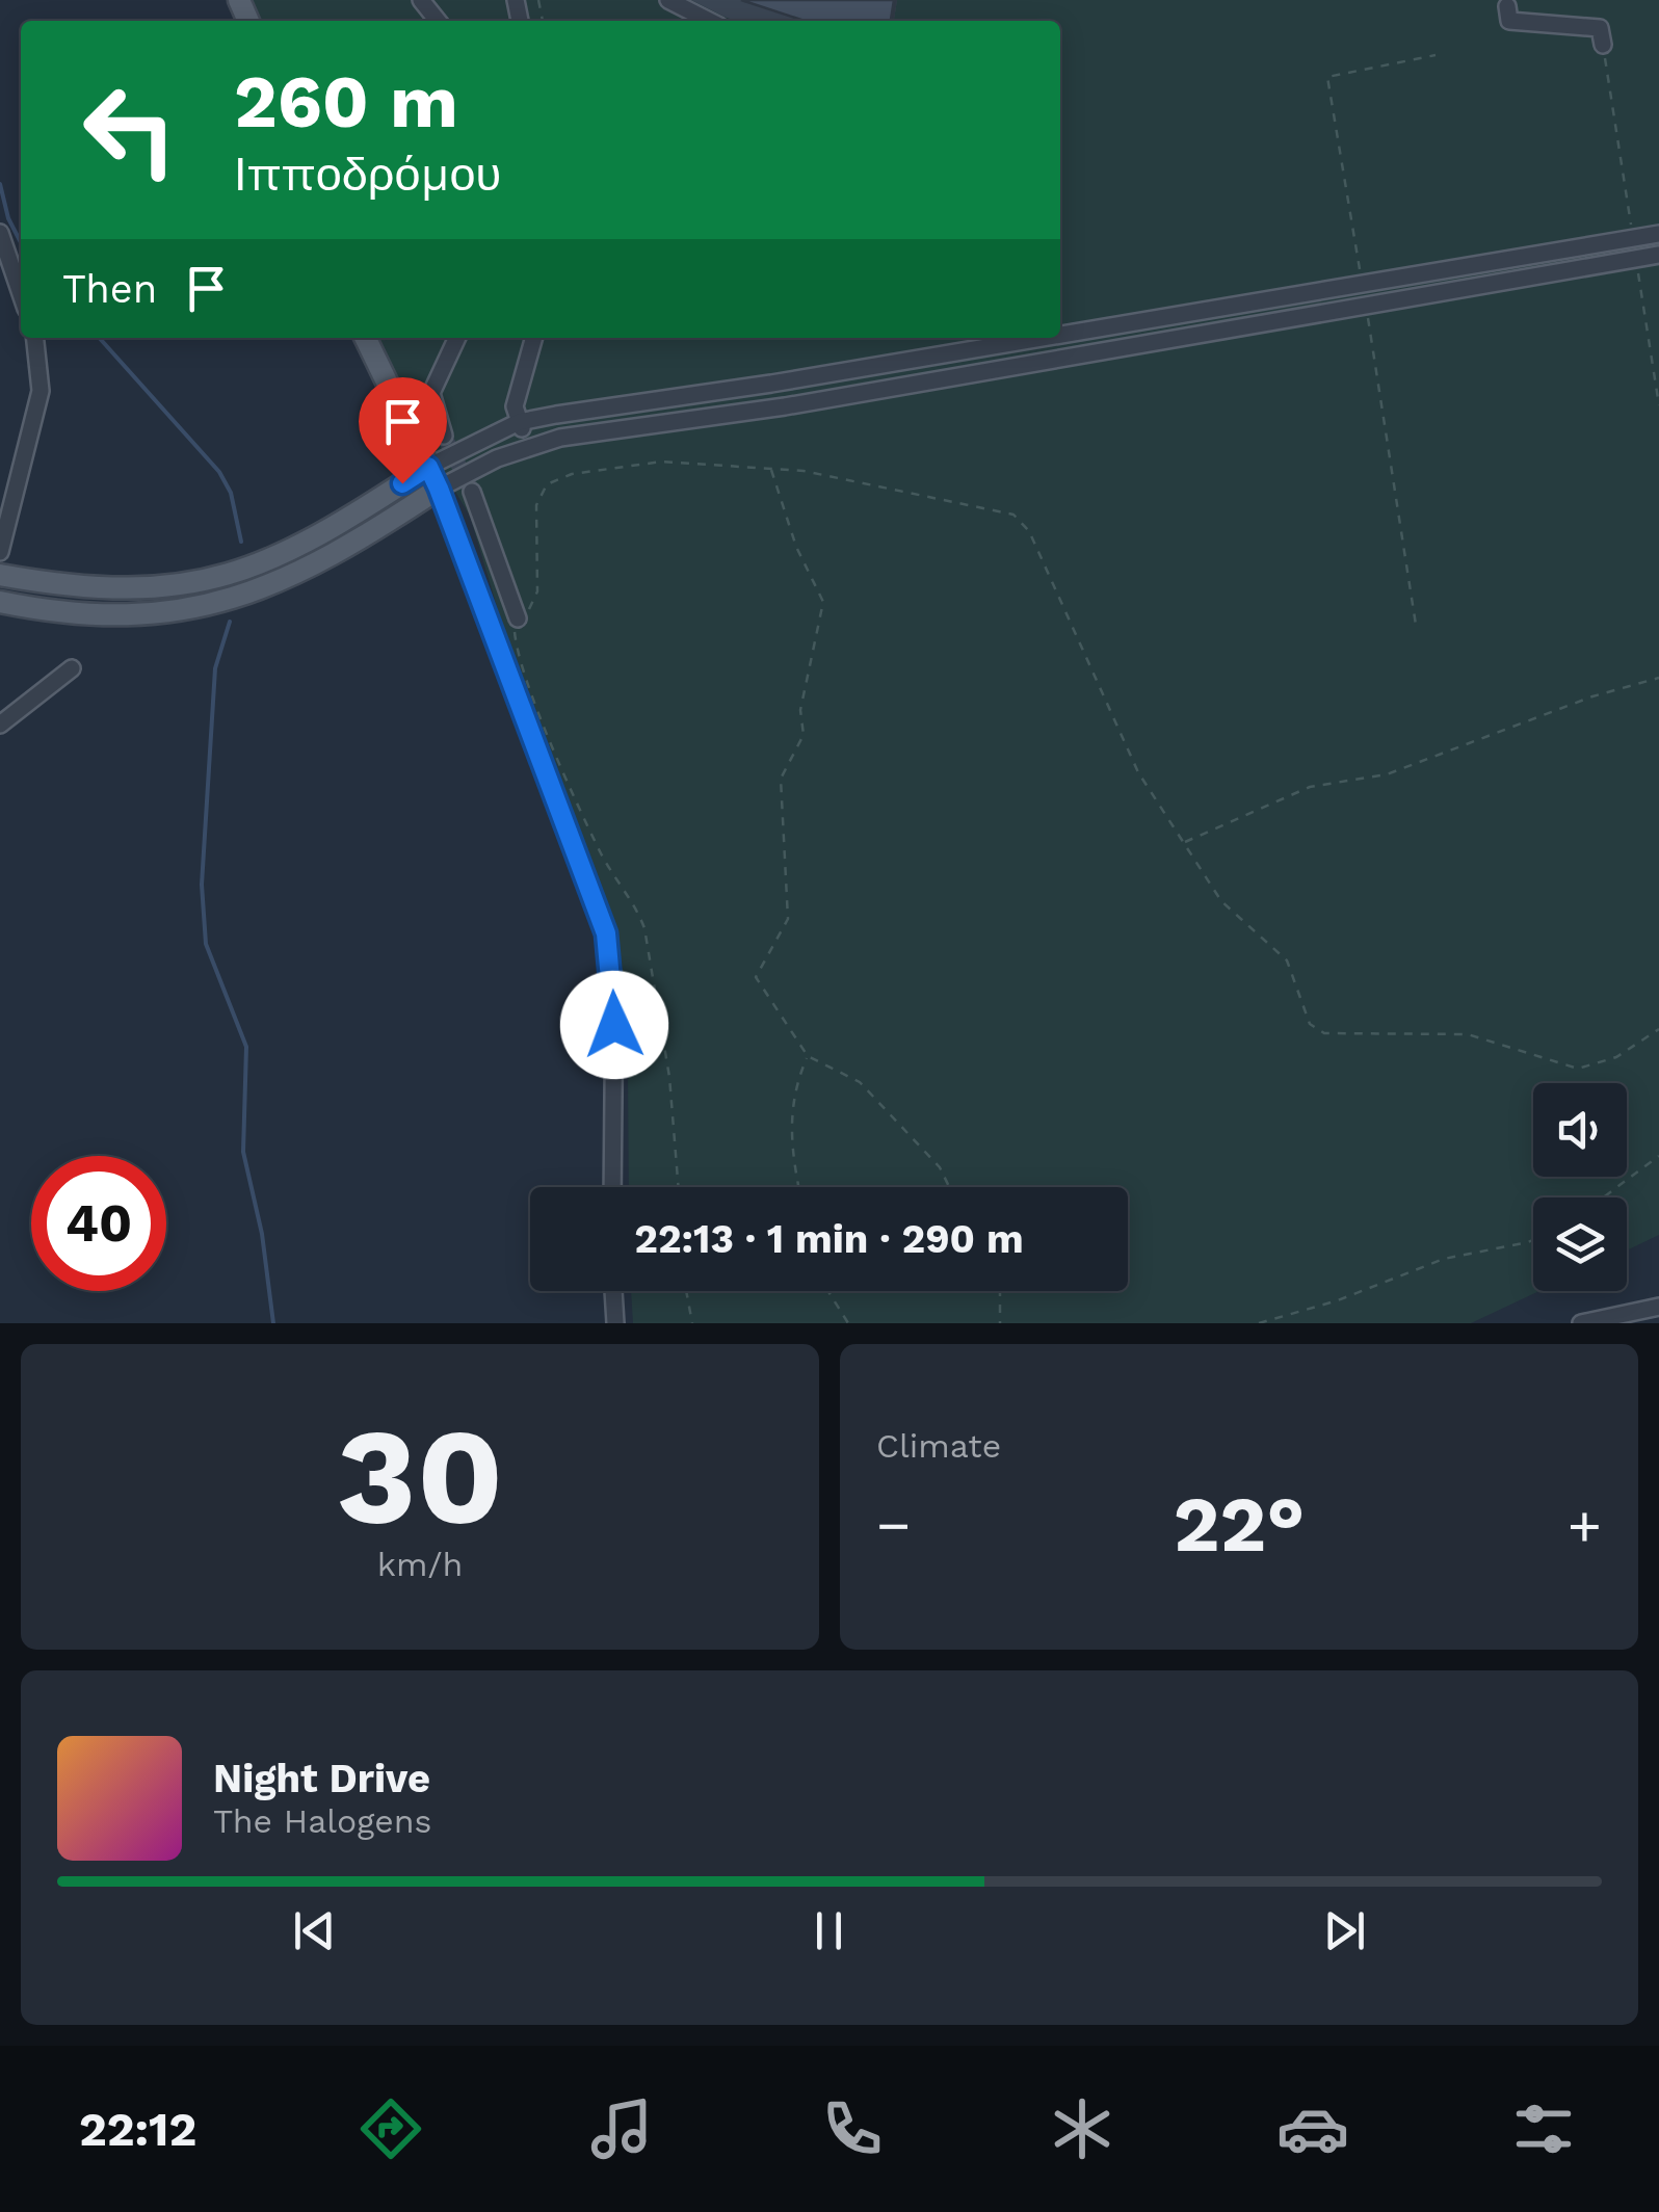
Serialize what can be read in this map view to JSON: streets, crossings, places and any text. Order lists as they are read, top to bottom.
{
  "page": {
    "turn": ["260 m", "Ιπποδρόμου"],
    "then": "Then",
    "limit": "40",
    "trip": "22:13 · 1 min · 290 m",
    "tile": [
      ["30", "km/h"],
      "Climate"
    ],
    "heat": ["−", "22°", "+"],
    "song": ["Night Drive", "The Halogens"],
    "tabs": "22:12"
  }
}
